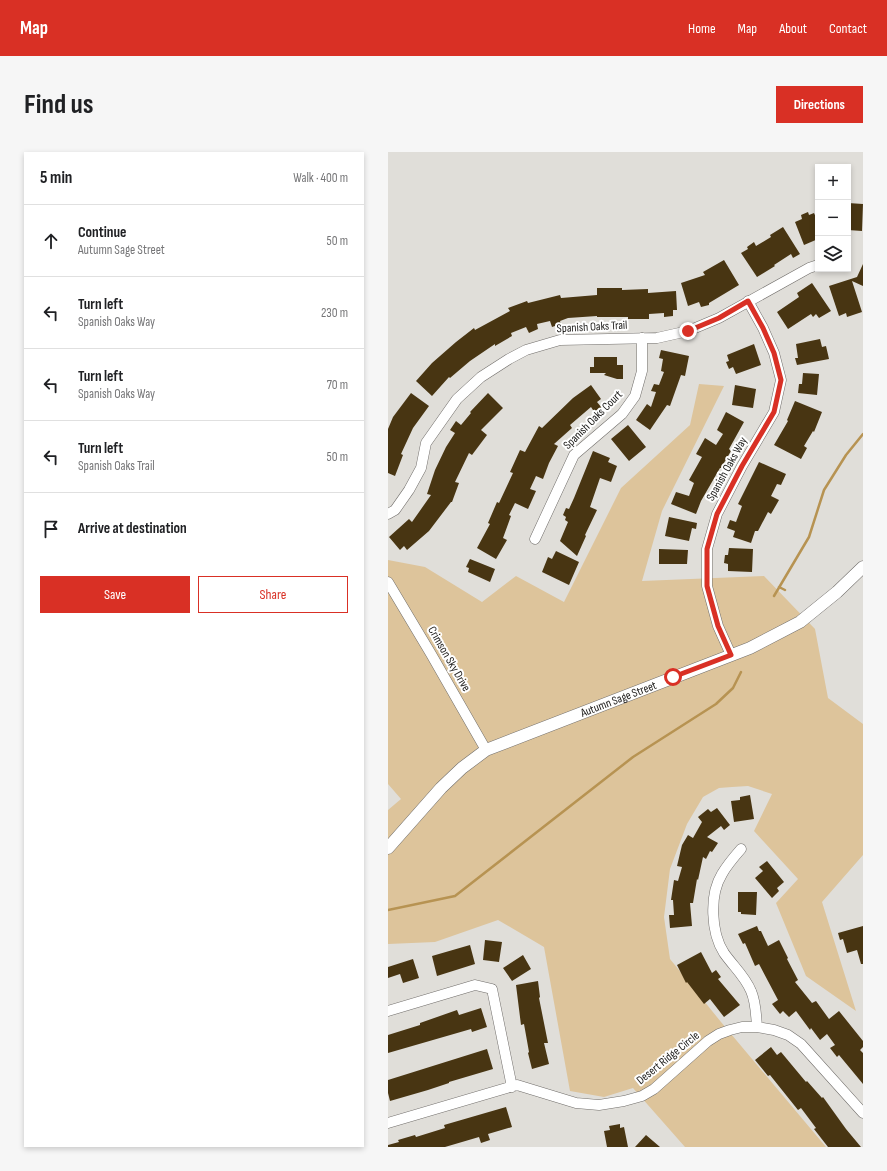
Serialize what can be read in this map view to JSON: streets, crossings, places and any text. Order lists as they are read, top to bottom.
{
  "streets": {
    "street": [
      "Spanish Oaks Trail",
      "Spanish Oaks Court",
      "Spanish Oaks Way",
      "Crimson Sky Drive",
      "Autumn Sage Street",
      "Desert Ridge Circle"
    ]
  },
  "crossings": [
    ["Spanish Oaks Trail", "Spanish Oaks Court"],
    ["Spanish Oaks Trail", "Spanish Oaks Way"],
    ["Spanish Oaks Way", "Autumn Sage Street"],
    ["Crimson Sky Drive", "Autumn Sage Street"]
  ],
  "page": {
    "header": "Map",
    "nav": [
      "Home",
      "Map",
      "About",
      "Contact"
    ],
    "buttons": [
      "Directions",
      ["Save", "Share"]
    ],
    "title": "Find us",
    "heading": ["5 min", "Walk · 400 m"],
    "map_buttons": ["+", "−"],
    "list": [
      ["Continue", "Autumn Sage Street", "50 m"],
      ["Turn left", "Spanish Oaks Way", "230 m"],
      ["Turn left", "Spanish Oaks Way", "70 m"],
      ["Turn left", "Spanish Oaks Trail", "50 m"],
      "Arrive at destination"
    ]
  }
}
